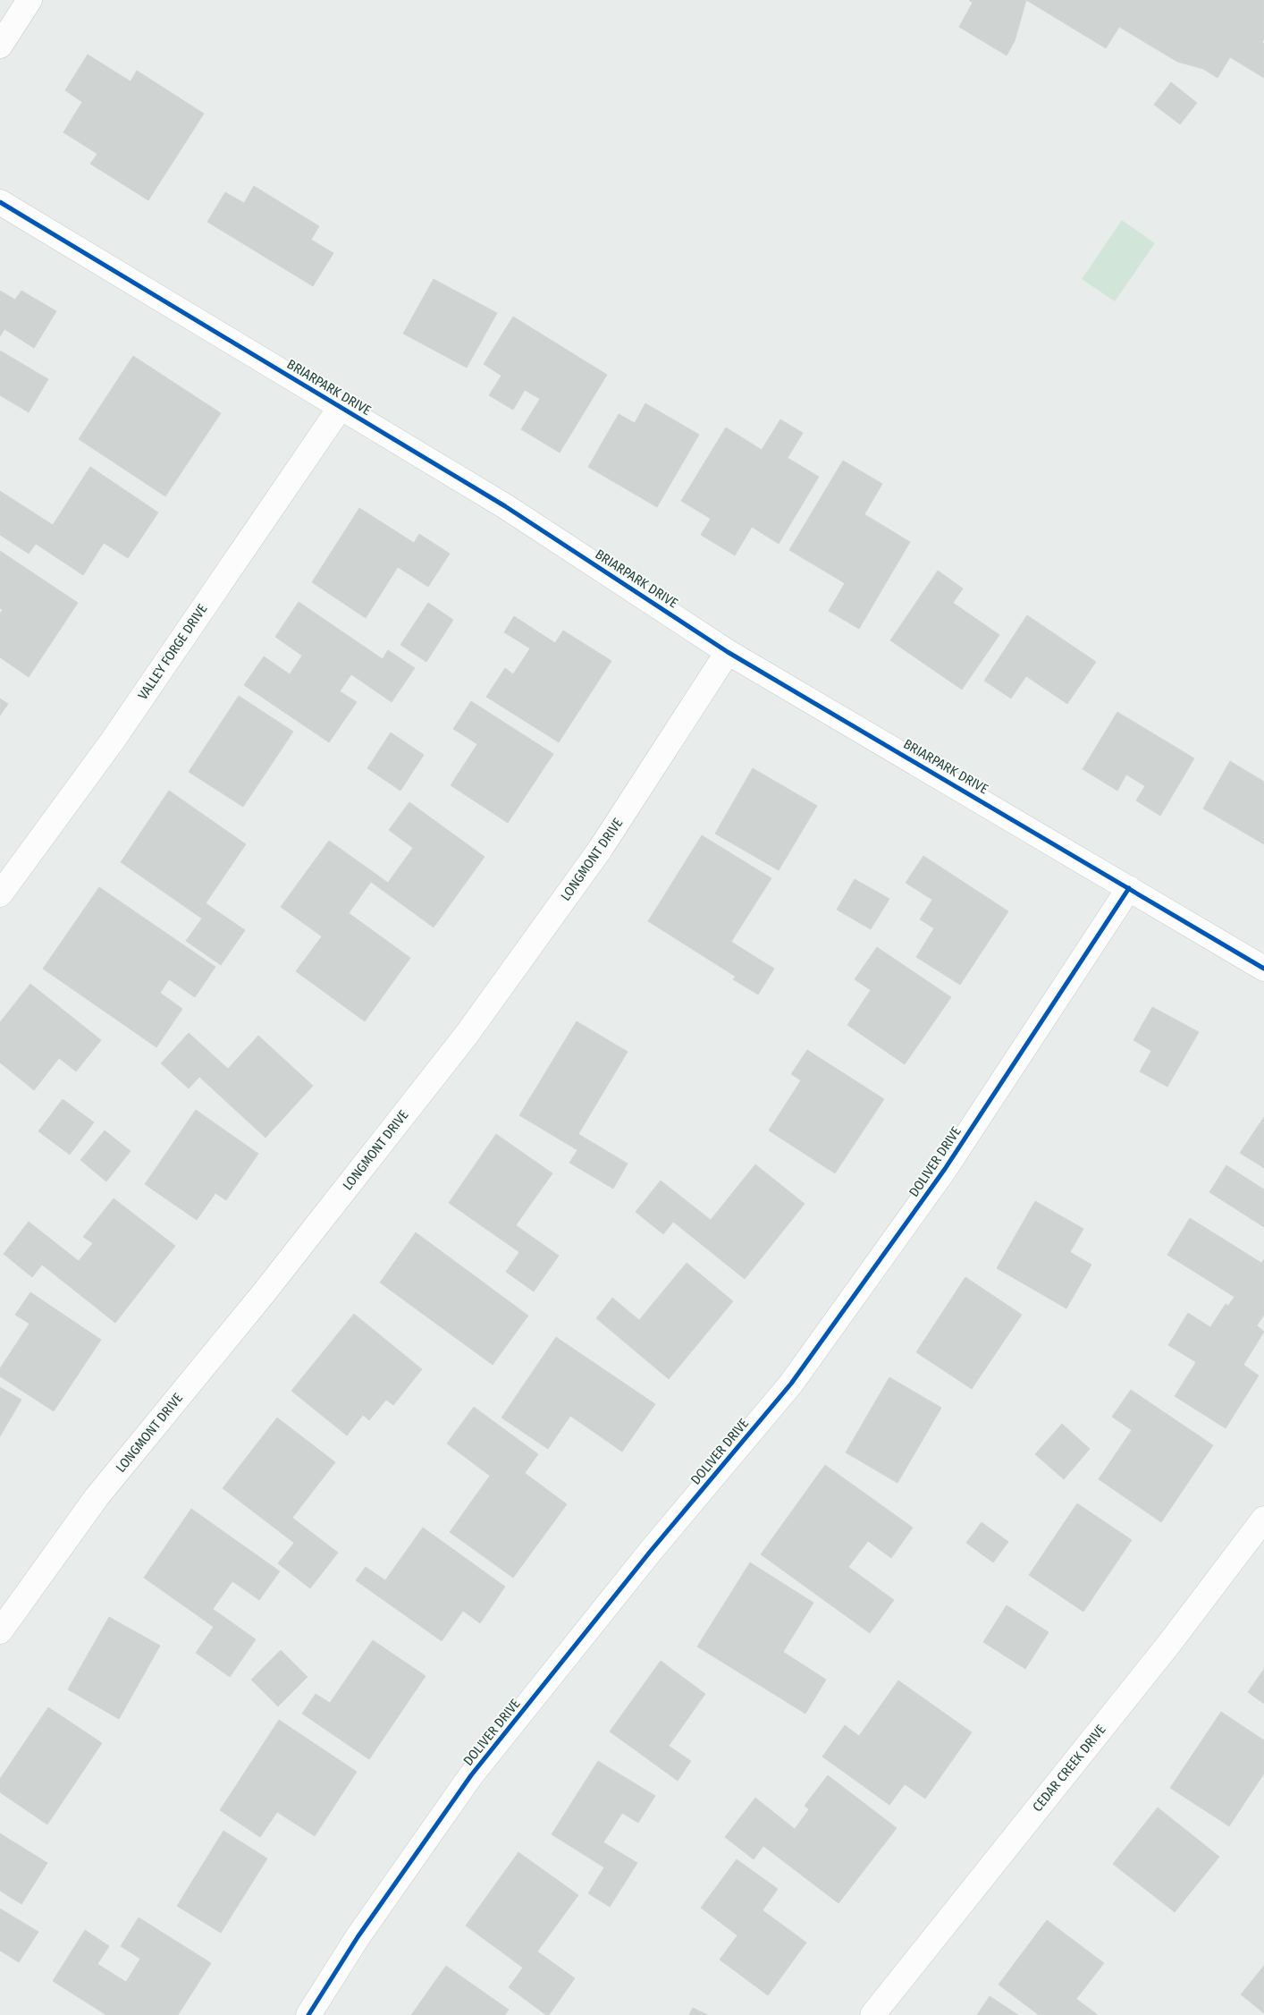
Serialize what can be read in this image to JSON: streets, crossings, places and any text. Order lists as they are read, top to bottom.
{
  "streets": {
    "street": [
      "BRIARPARK DRIVE",
      "VALLEY FORGE DRIVE",
      "LONGMONT DRIVE",
      "DOLIVER DRIVE",
      "CEDAR CREEK DRIVE"
    ]
  },
  "crossings": [
    ["BRIARPARK DRIVE", "VALLEY FORGE DRIVE"],
    ["BRIARPARK DRIVE", "LONGMONT DRIVE"],
    ["BRIARPARK DRIVE", "DOLIVER DRIVE"]
  ]
}
